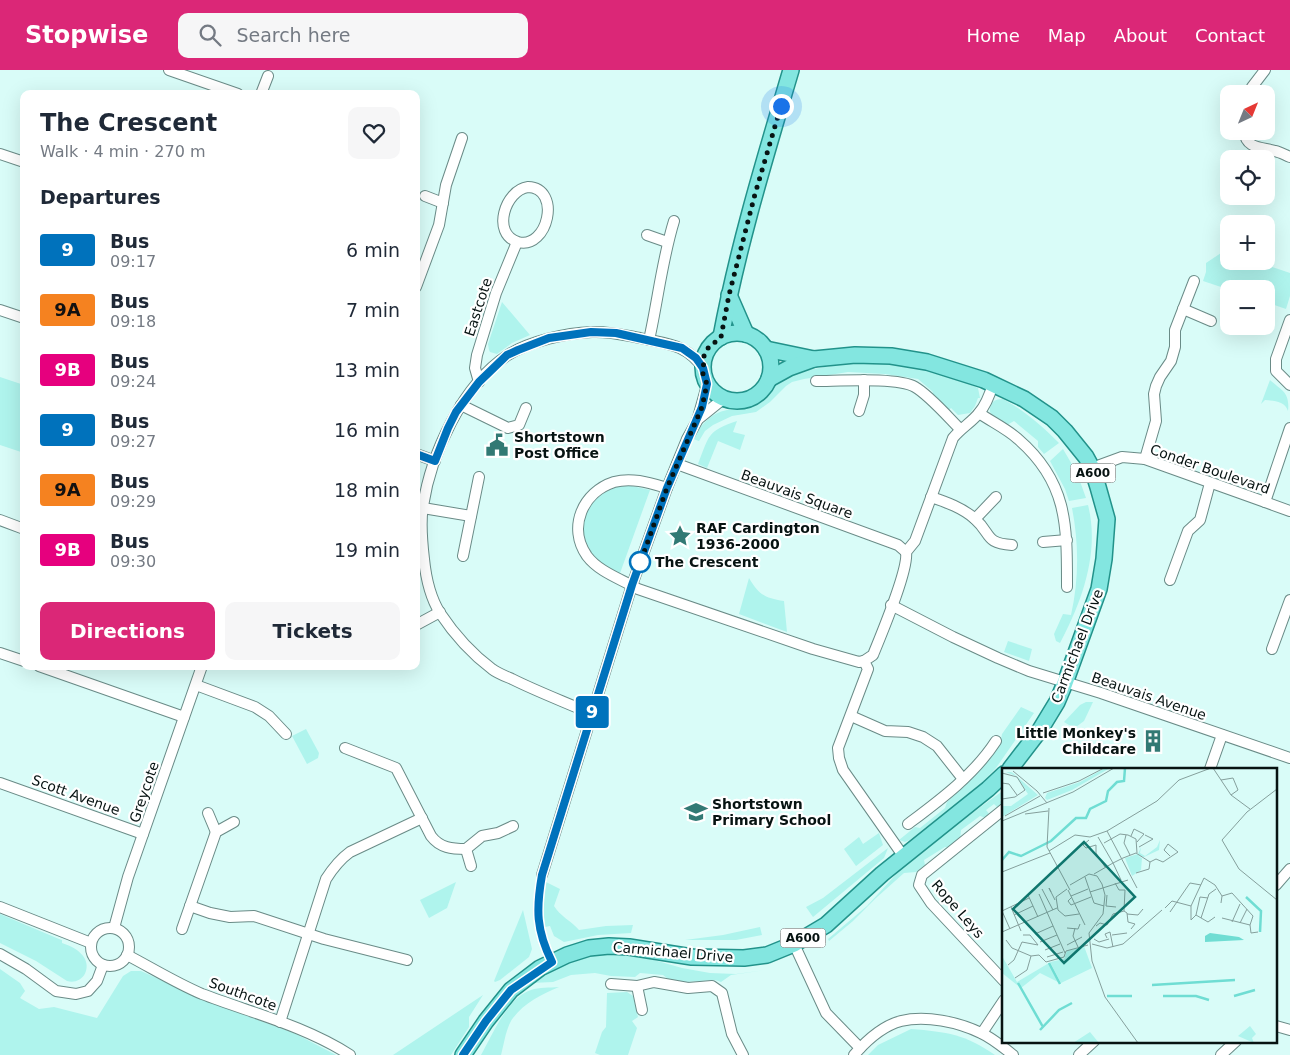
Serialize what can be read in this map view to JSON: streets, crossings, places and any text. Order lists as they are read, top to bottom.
{
  "streets": {
    "main road": ["A600", "Carmichael Drive"],
    "street": [
      "Eastcote",
      "Conder Boulevard",
      "Beauvais Square",
      "Beauvais Avenue",
      "Greycote",
      "Scott Avenue",
      "Rope Leys",
      "Southcote"
    ]
  },
  "crossings": [
    ["Conder Boulevard", "Carmichael Drive"],
    ["Carmichael Drive", "Beauvais Avenue"],
    ["Greycote", "Scott Avenue"],
    ["Greycote", "Southcote"]
  ],
  "places": {
    "public building": ["Shortstown Post Office"],
    "place": ["RAF Cardington 1936-2000"],
    "other": ["The Crescent"],
    "building": ["Little Monkey's Childcare"],
    "school or university": ["Shortstown Primary School"]
  },
  "lines": ["bus line 9"],
  "north": "top right",
  "page": {
    "header": "Stopwise",
    "search": "Search here",
    "nav": [
      "Home",
      "Map",
      "About",
      "Contact"
    ],
    "on_map": "9",
    "map_buttons": ["+", "−"],
    "heading": [
      ["The Crescent", "Walk · 4 min · 270 m"],
      "Departures"
    ],
    "list": [
      {
        "mark": "9",
        "name": "Bus",
        "note": "09:17",
        "value": "6 min"
      },
      {
        "mark": "9A",
        "name": "Bus",
        "note": "09:18",
        "value": "7 min"
      },
      {
        "mark": "9B",
        "name": "Bus",
        "note": "09:24",
        "value": "13 min"
      },
      {
        "mark": "9",
        "name": "Bus",
        "note": "09:27",
        "value": "16 min"
      },
      {
        "mark": "9A",
        "name": "Bus",
        "note": "09:29",
        "value": "18 min"
      },
      {
        "mark": "9B",
        "name": "Bus",
        "note": "09:30",
        "value": "19 min"
      }
    ],
    "buttons": ["Directions", "Tickets"]
  }
}
